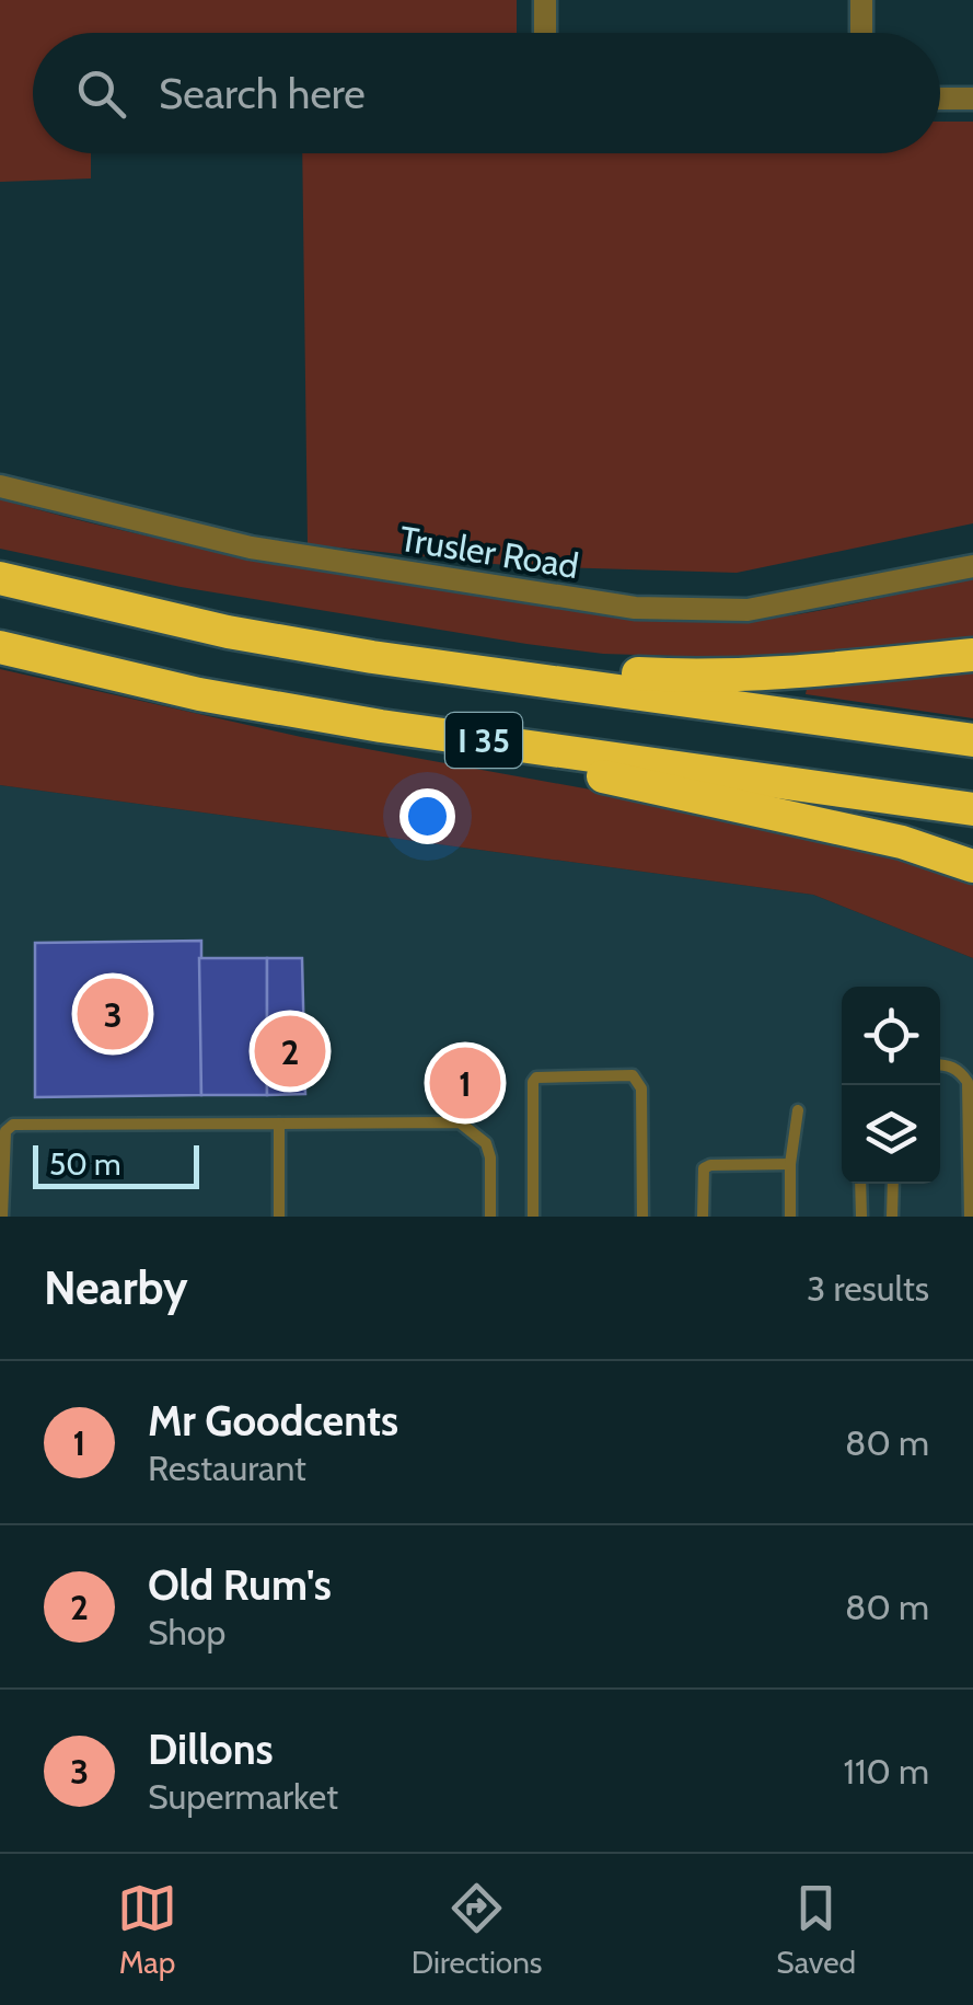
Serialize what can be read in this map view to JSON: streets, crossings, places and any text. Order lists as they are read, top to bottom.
{
  "streets": {
    "highway": ["I 35"],
    "street": ["Trusler Road"]
  },
  "scale_bar": "50 m",
  "page": {
    "search": "Search here",
    "pins": ["3", "2", "1"],
    "scale": "50 m",
    "heading": ["Nearby", "3 results"],
    "list": [
      {
        "mark": "1",
        "name": "Mr Goodcents",
        "note": "Restaurant",
        "value": "80 m"
      },
      {
        "mark": "2",
        "name": "Old Rum's",
        "note": "Shop",
        "value": "80 m"
      },
      {
        "mark": "3",
        "name": "Dillons",
        "note": "Supermarket",
        "value": "110 m"
      }
    ],
    "nav": ["Map", "Directions", "Saved"]
  }
}
